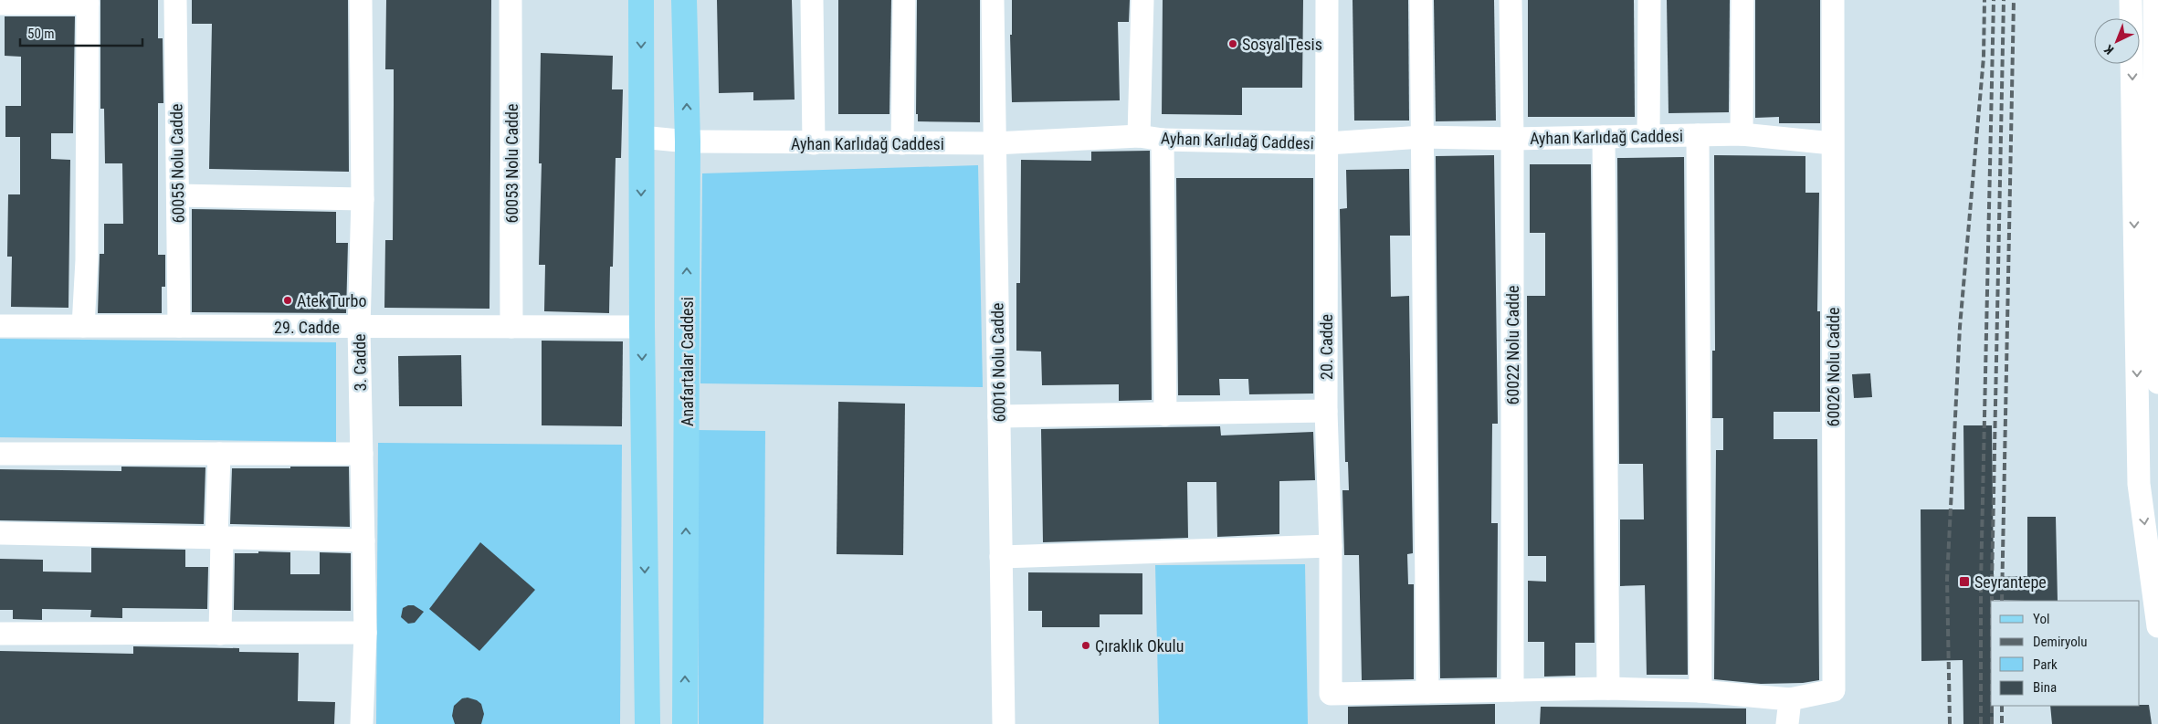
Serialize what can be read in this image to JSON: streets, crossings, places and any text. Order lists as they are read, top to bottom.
{
  "streets": {
    "main road": ["Anafartalar Caddesi"],
    "street": [
      "Ayhan Karlıdağ Caddesi",
      "60055 Nolu Cadde",
      "60053 Nolu Cadde",
      "29. Cadde",
      "60022 Nolu Cadde",
      "20. Cadde",
      "3. Cadde",
      "60016 Nolu Cadde",
      "60026 Nolu Cadde"
    ]
  },
  "crossings": [
    ["Ayhan Karlıdağ Caddesi", "60022 Nolu Cadde"],
    ["Ayhan Karlıdağ Caddesi", "20. Cadde"],
    ["Ayhan Karlıdağ Caddesi", "Anafartalar Caddesi"],
    ["Ayhan Karlıdağ Caddesi", "60016 Nolu Cadde"],
    ["Ayhan Karlıdağ Caddesi", "60026 Nolu Cadde"],
    ["60055 Nolu Cadde", "29. Cadde"],
    ["60053 Nolu Cadde", "29. Cadde"],
    ["29. Cadde", "3. Cadde"]
  ],
  "places": {
    "other": ["Sosyal Tesis", "Atek Turbo", "Çıraklık Okulu"],
    "transit": ["Seyrantepe"]
  },
  "legend": [
    "Yol",
    "Demiryolu",
    "Park",
    "Bina"
  ],
  "scale_bar": "50 m",
  "north": "bottom left"
}
